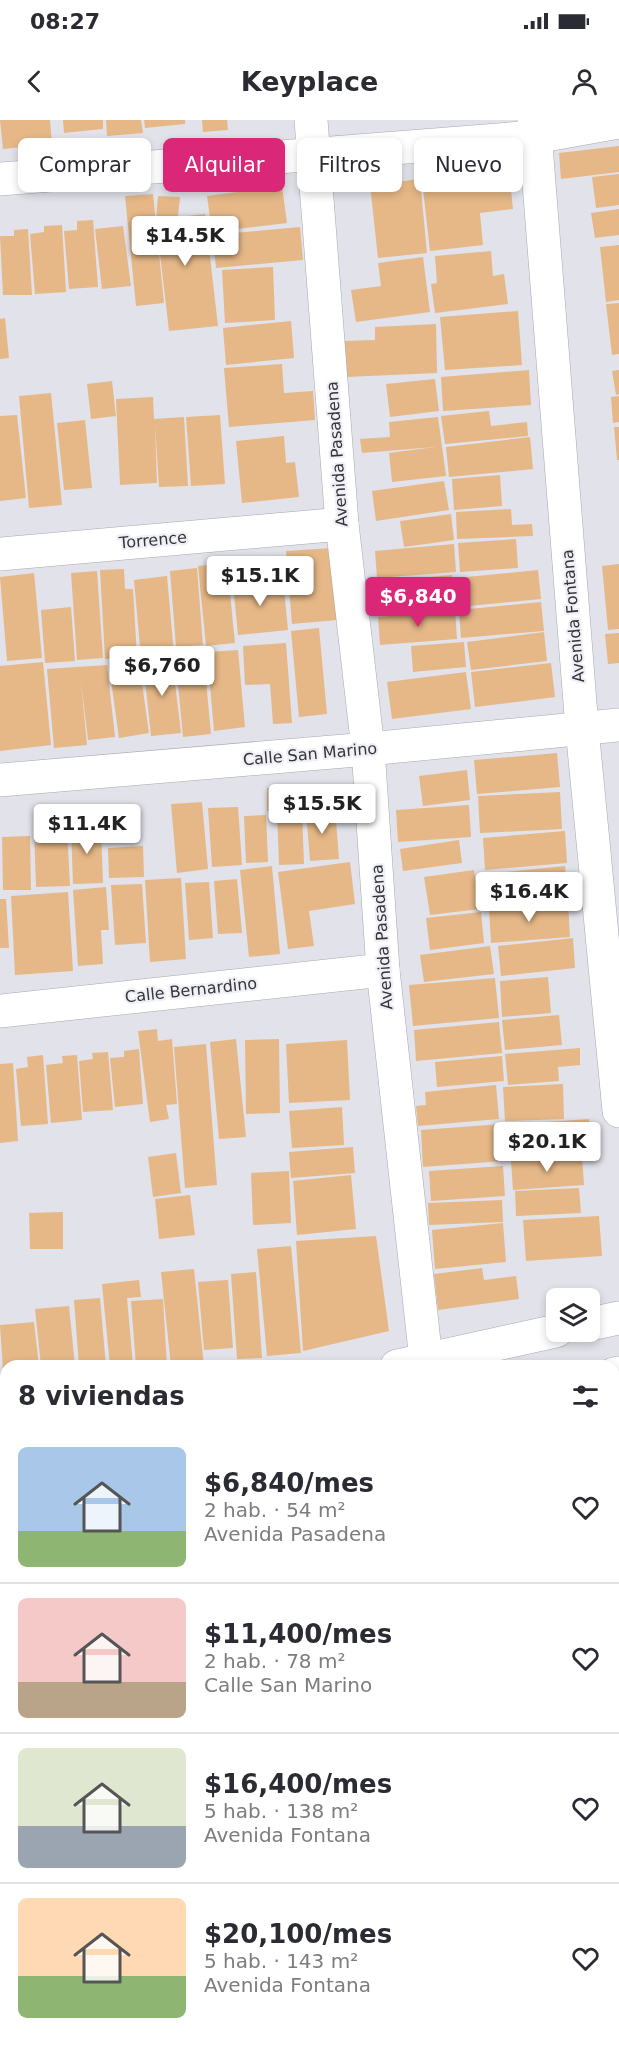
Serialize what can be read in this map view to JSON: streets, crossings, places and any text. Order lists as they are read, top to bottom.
{
  "streets": {
    "street": [
      "Avenida Pasadena",
      "Torrence",
      "Avenida Fontana",
      "Calle San Marino",
      "Calle Bernardino"
    ]
  },
  "crossings": [
    ["Avenida Pasadena", "Torrence"],
    ["Avenida Pasadena", "Calle San Marino"],
    ["Avenida Pasadena", "Calle Bernardino"],
    ["Avenida Fontana", "Calle San Marino"]
  ],
  "page": {
    "status": "08:27",
    "header": "Keyplace",
    "chip": [
      "Comprar",
      "Alquilar",
      "Filtros",
      "Nuevo"
    ],
    "price": [
      "$14.5K",
      "$15.1K",
      "$6,840",
      "$6,760",
      "$15.5K",
      "$11.4K",
      "$16.4K",
      "$20.1K"
    ],
    "heading": "8 viviendas",
    "list": [
      {
        "name": "$6,840/mes",
        "note": "2 hab. · 54 m² · Avenida Pasadena"
      },
      {
        "name": "$11,400/mes",
        "note": "2 hab. · 78 m² · Calle San Marino"
      },
      {
        "name": "$16,400/mes",
        "note": "5 hab. · 138 m² · Avenida Fontana"
      },
      {
        "name": "$20,100/mes",
        "note": "5 hab. · 143 m² · Avenida Fontana"
      }
    ]
  }
}
